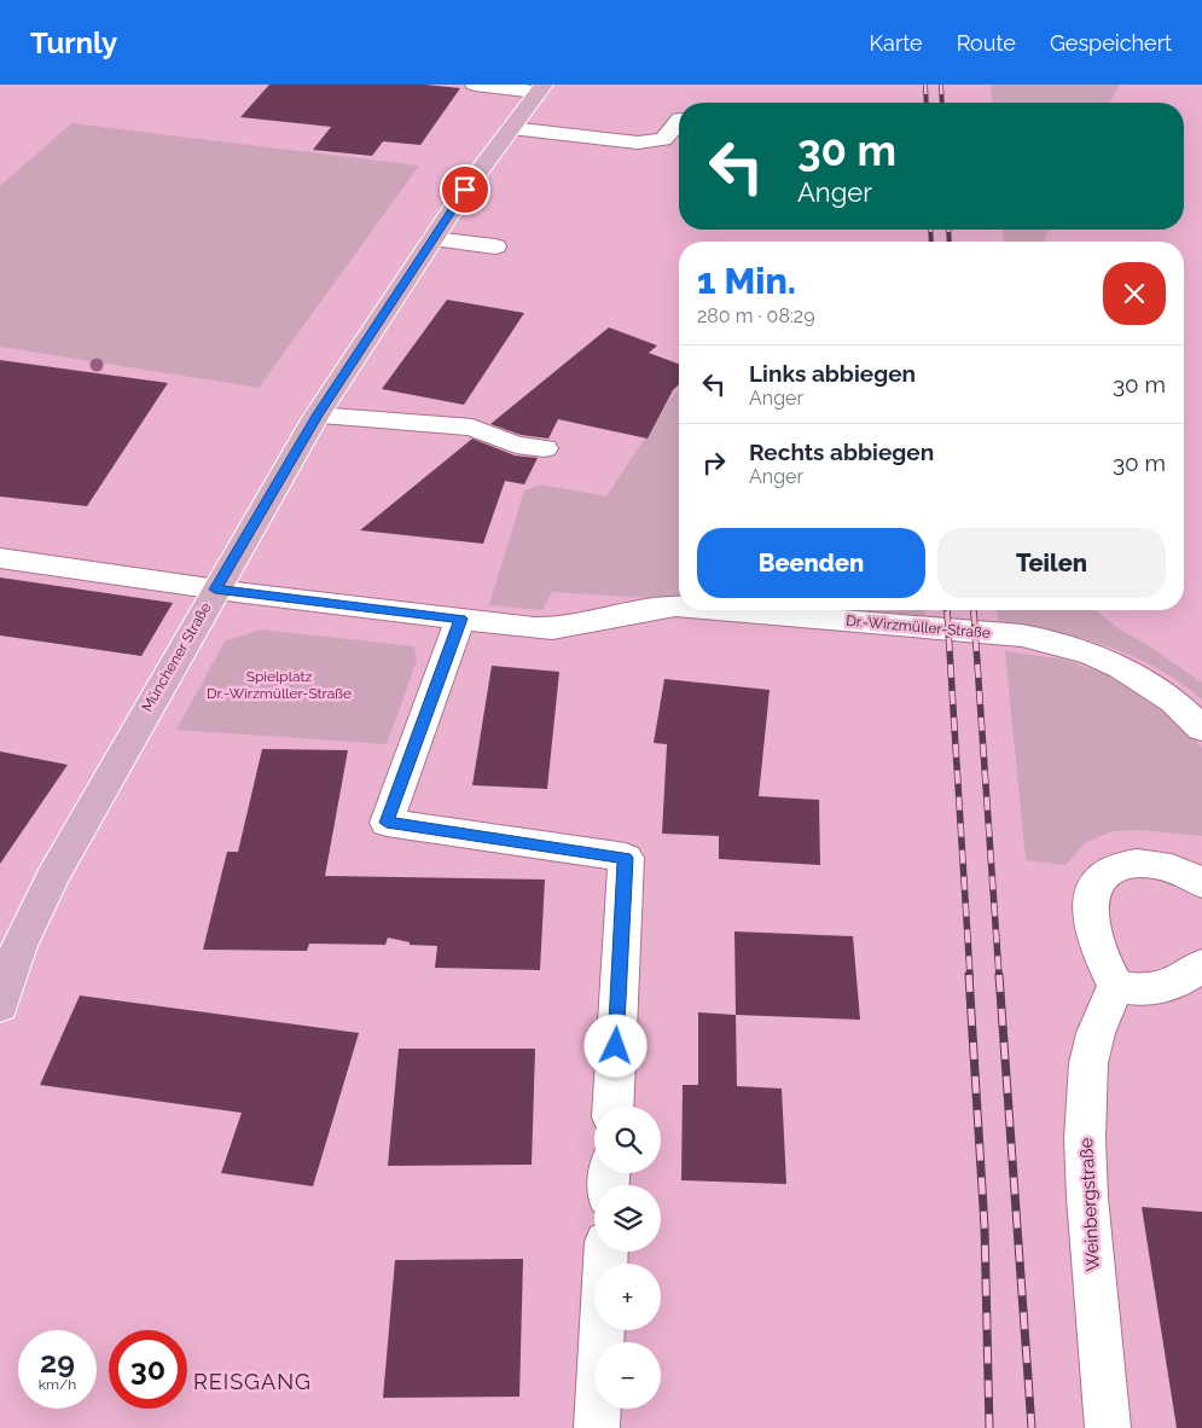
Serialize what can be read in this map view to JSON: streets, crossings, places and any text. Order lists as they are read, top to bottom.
{
  "streets": {
    "main road": ["Münchener Straße"],
    "street": ["Dr.-Wirzmüller-Straße", "Weinbergstraße"]
  },
  "crossings": [
    ["Dr.-Wirzmüller-Straße", "Münchener Straße"]
  ],
  "districts": ["REISGANG"],
  "parks": ["Spielplatz Dr.-Wirzmüller-Straße"],
  "page": {
    "header": "Turnly",
    "nav": ["Karte", "Route", "Gespeichert"],
    "turn": ["30 m", "Anger"],
    "heading": ["1 Min.", "280 m · 08:29"],
    "list": [
      {
        "name": "Links abbiegen",
        "note": "Anger",
        "value": "30 m"
      },
      {
        "name": "Rechts abbiegen",
        "note": "Anger",
        "value": "30 m"
      }
    ],
    "buttons": ["Beenden", "Teilen"],
    "map_buttons": ["+", "−"],
    "speed": "29 km/h",
    "limit": "30"
  }
}
